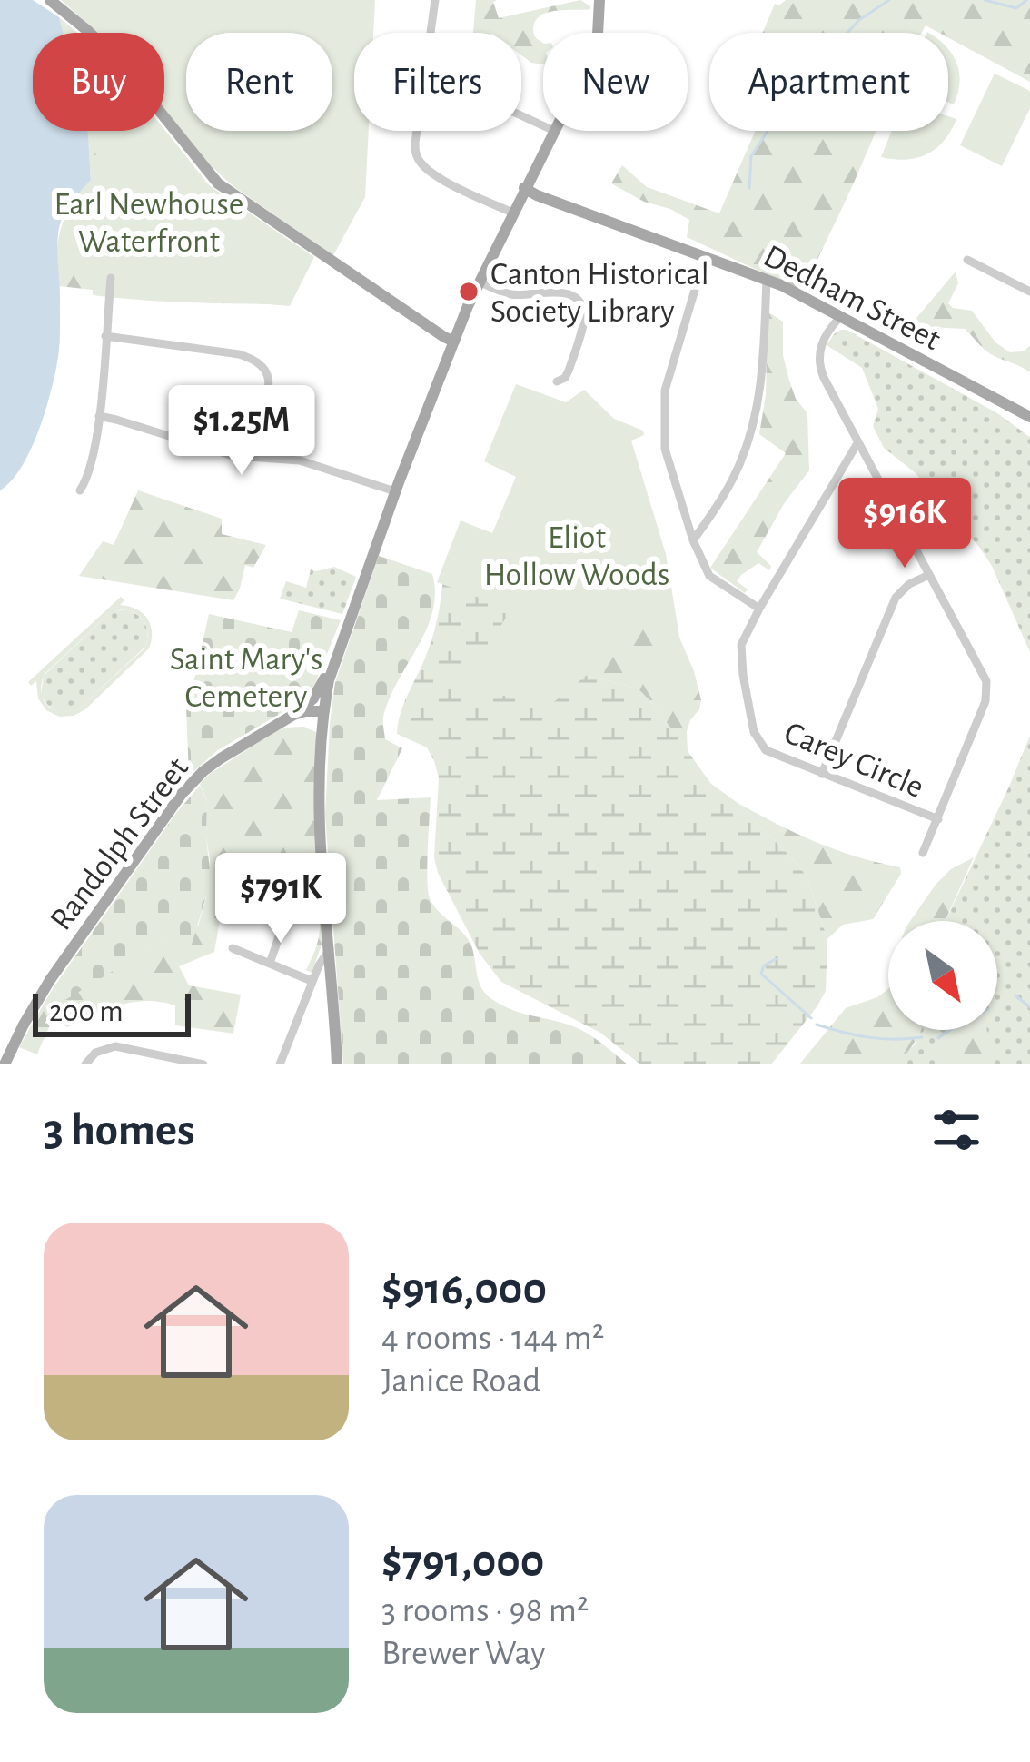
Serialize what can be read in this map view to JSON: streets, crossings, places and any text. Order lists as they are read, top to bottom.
{
  "streets": {
    "main road": ["Dedham Street", "Randolph Street"],
    "street": ["Carey Circle"]
  },
  "parks": ["Earl Newhouse Waterfront", "Eliot Hollow Woods", "Saint Mary's Cemetery"],
  "places": ["Canton Historical Society Library"],
  "scale_bar": "200 m",
  "north": "bottom right",
  "page": {
    "chip": [
      "Buy",
      "Rent",
      "Filters",
      "New",
      "Apartment"
    ],
    "price": ["$1.25M", "$916K", "$791K"],
    "scale": "200 m",
    "heading": "3 homes",
    "list": [
      {
        "name": "$916,000",
        "note": "4 rooms · 144 m² · Janice Road"
      },
      {
        "name": "$791,000",
        "note": "3 rooms · 98 m² · Brewer Way"
      }
    ]
  }
}
